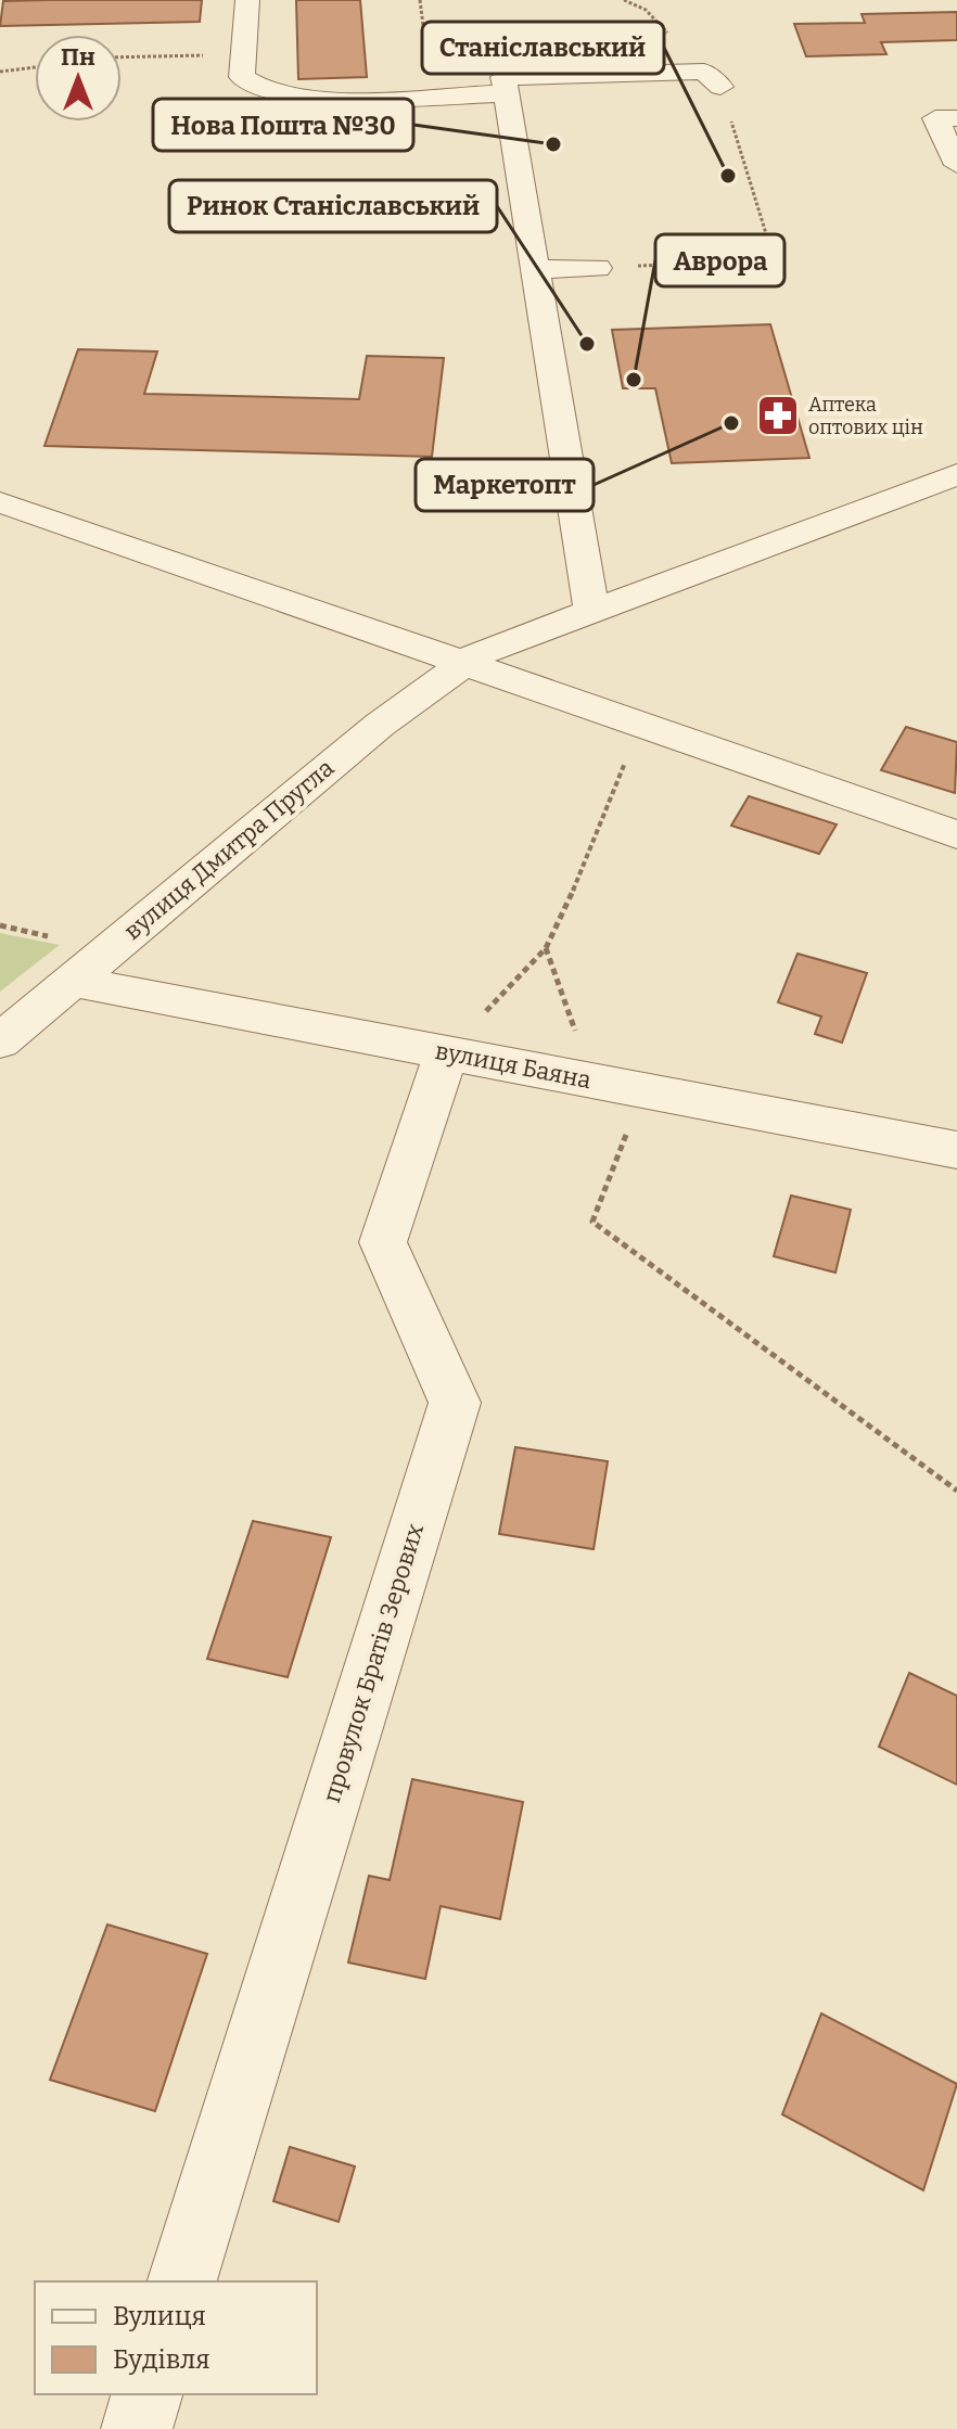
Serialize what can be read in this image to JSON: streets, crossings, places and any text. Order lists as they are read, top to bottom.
{
  "streets": {
    "street": ["вулиця Дмитра Пругла", "вулиця Баяна", "провулок Братів Зерових"]
  },
  "crossings": [
    ["вулиця Дмитра Пругла", "вулиця Баяна"],
    ["вулиця Баяна", "провулок Братів Зерових"]
  ],
  "places": {
    "other": [
      "Нова Пошта №30",
      "Станіславський",
      "Ринок Станіславський",
      "Аврора",
      "Маркетопт"
    ],
    "pharmacy": ["Аптека оптових цін"]
  },
  "legend": ["Вулиця", "Будівля"],
  "north": "top"
}
